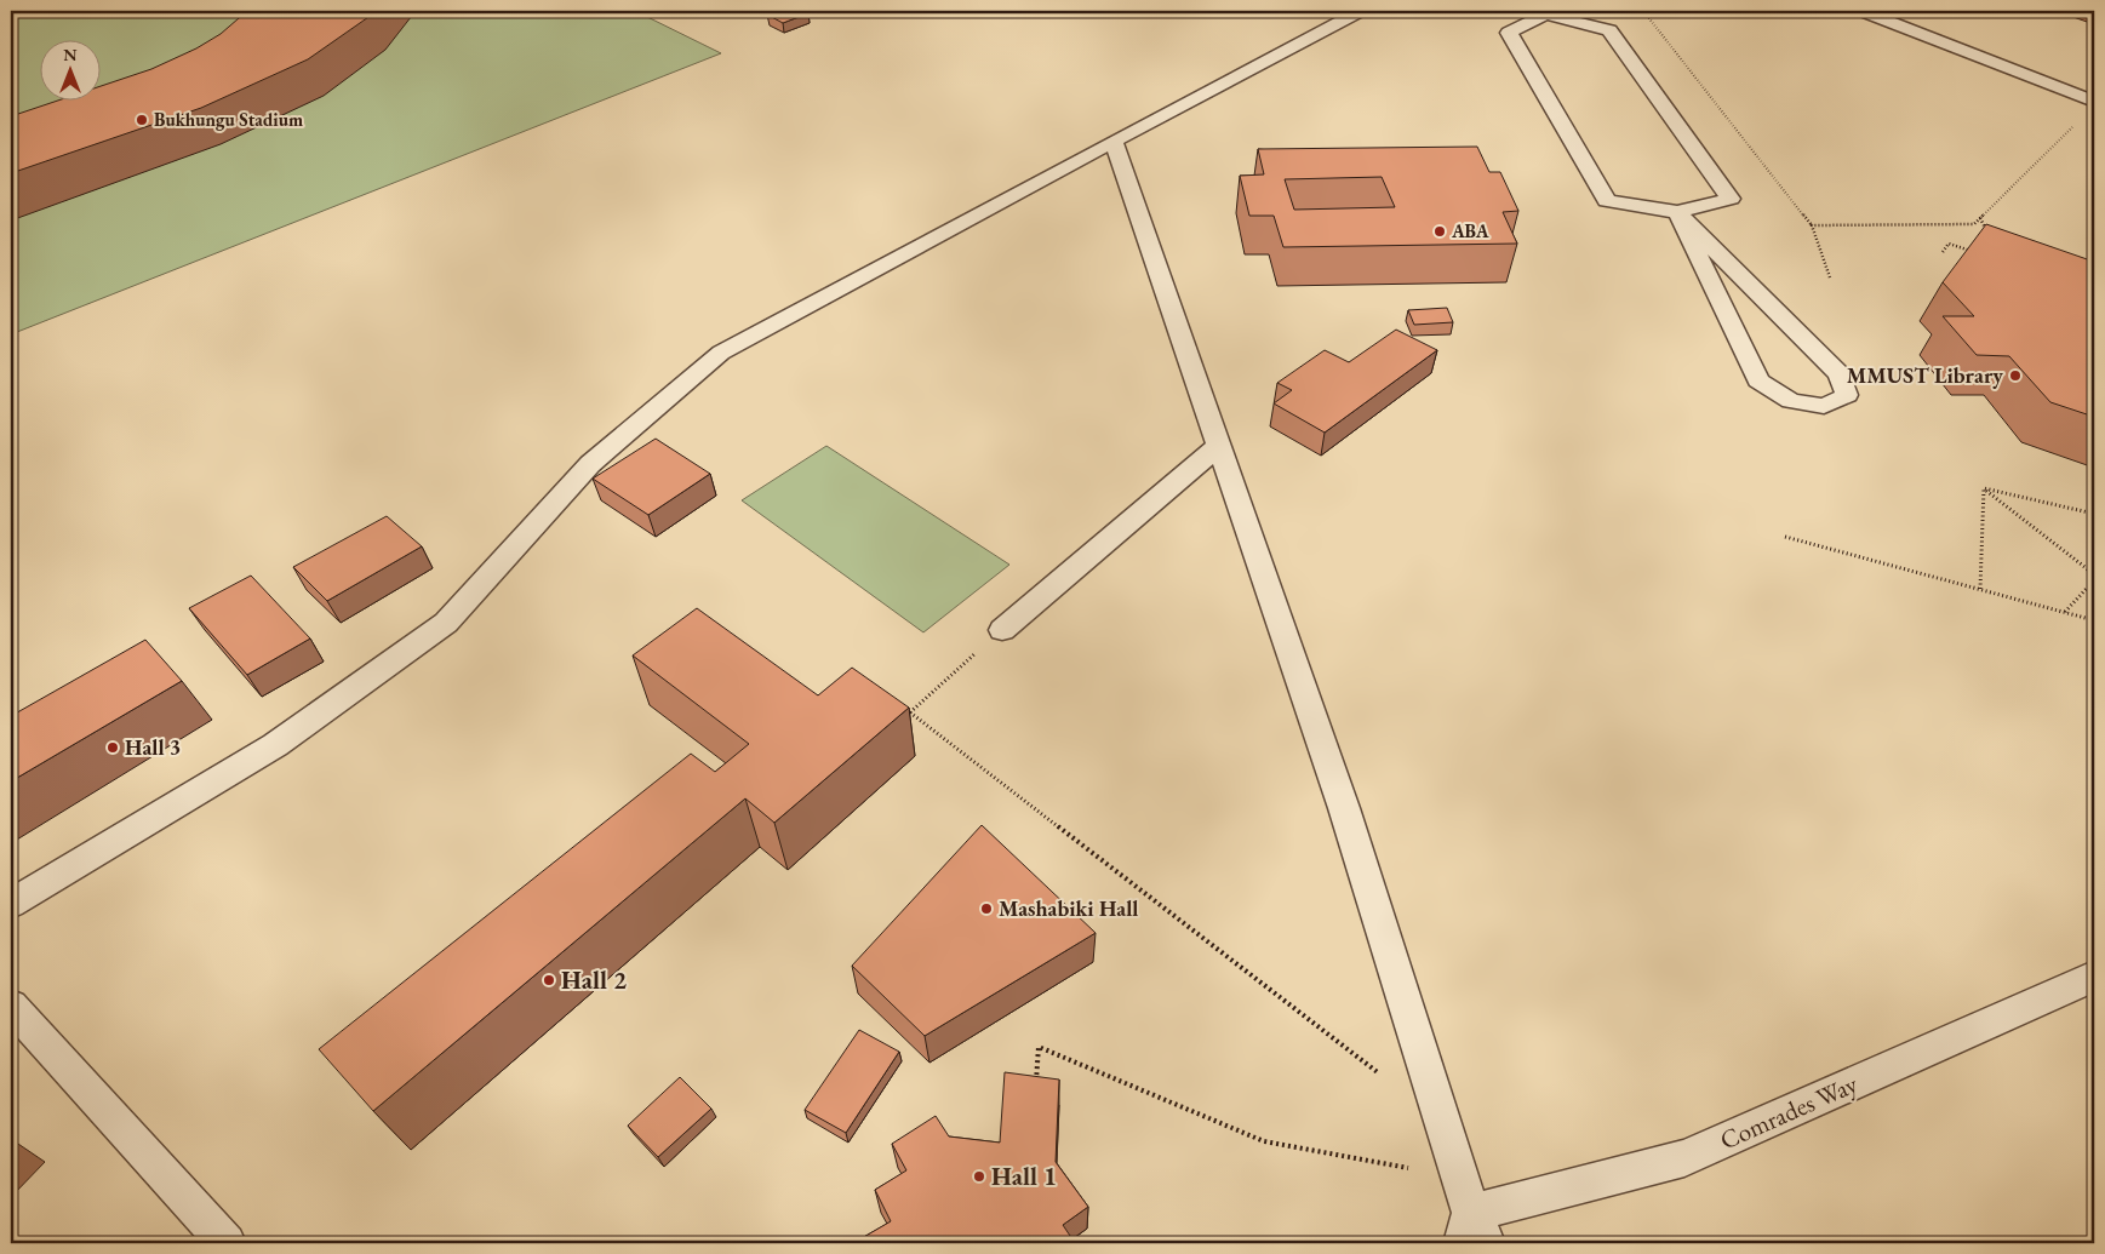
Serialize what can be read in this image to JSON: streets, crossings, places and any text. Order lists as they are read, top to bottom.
{
  "streets": {
    "lane": ["Comrades Way"]
  },
  "places": [
    "Bukhungu Stadium",
    "ABA",
    "MMUST Library",
    "Hall 3",
    "Mashabiki Hall",
    "Hall 2",
    "Hall 1"
  ],
  "north": "top"
}
